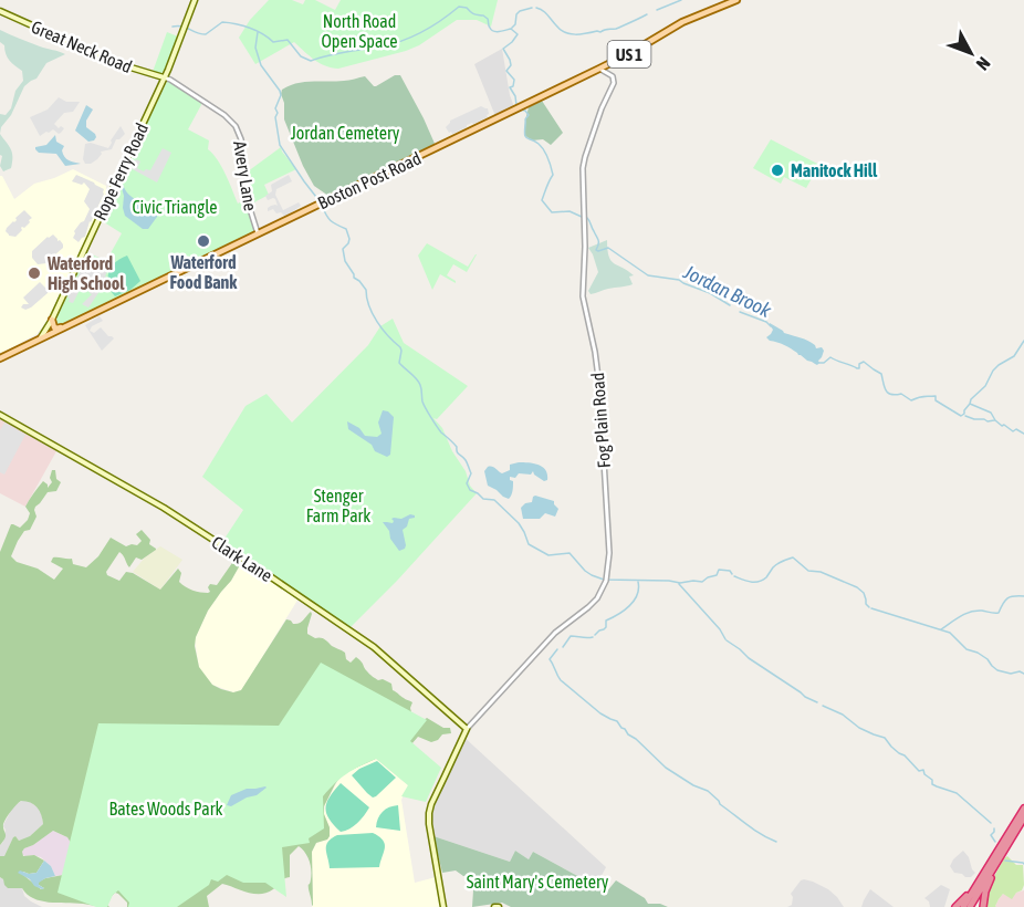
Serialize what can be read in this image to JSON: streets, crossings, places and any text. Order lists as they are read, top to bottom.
{
  "streets": {
    "main road": [
      "Great Neck Road",
      "US 1",
      "Rope Ferry Road",
      "Boston Post Road",
      "Clark Lane"
    ],
    "street": ["Avery Lane", "Fog Plain Road"]
  },
  "crossings": [
    ["Great Neck Road", "Rope Ferry Road"],
    ["Great Neck Road", "Avery Lane"],
    ["Rope Ferry Road", "Avery Lane"],
    ["Rope Ferry Road", "Boston Post Road"],
    ["Avery Lane", "Boston Post Road"],
    ["Boston Post Road", "Fog Plain Road"],
    ["Fog Plain Road", "Clark Lane"]
  ],
  "water": ["Jordan Brook"],
  "parks": [
    "North Road Open Space",
    "Jordan Cemetery",
    "Civic Triangle",
    "Stenger Farm Park",
    "Bates Woods Park",
    "Saint Mary's Cemetery"
  ],
  "places": ["Manitock Hill", "Waterford Food Bank", "Waterford High School"],
  "north": "bottom right"
}
